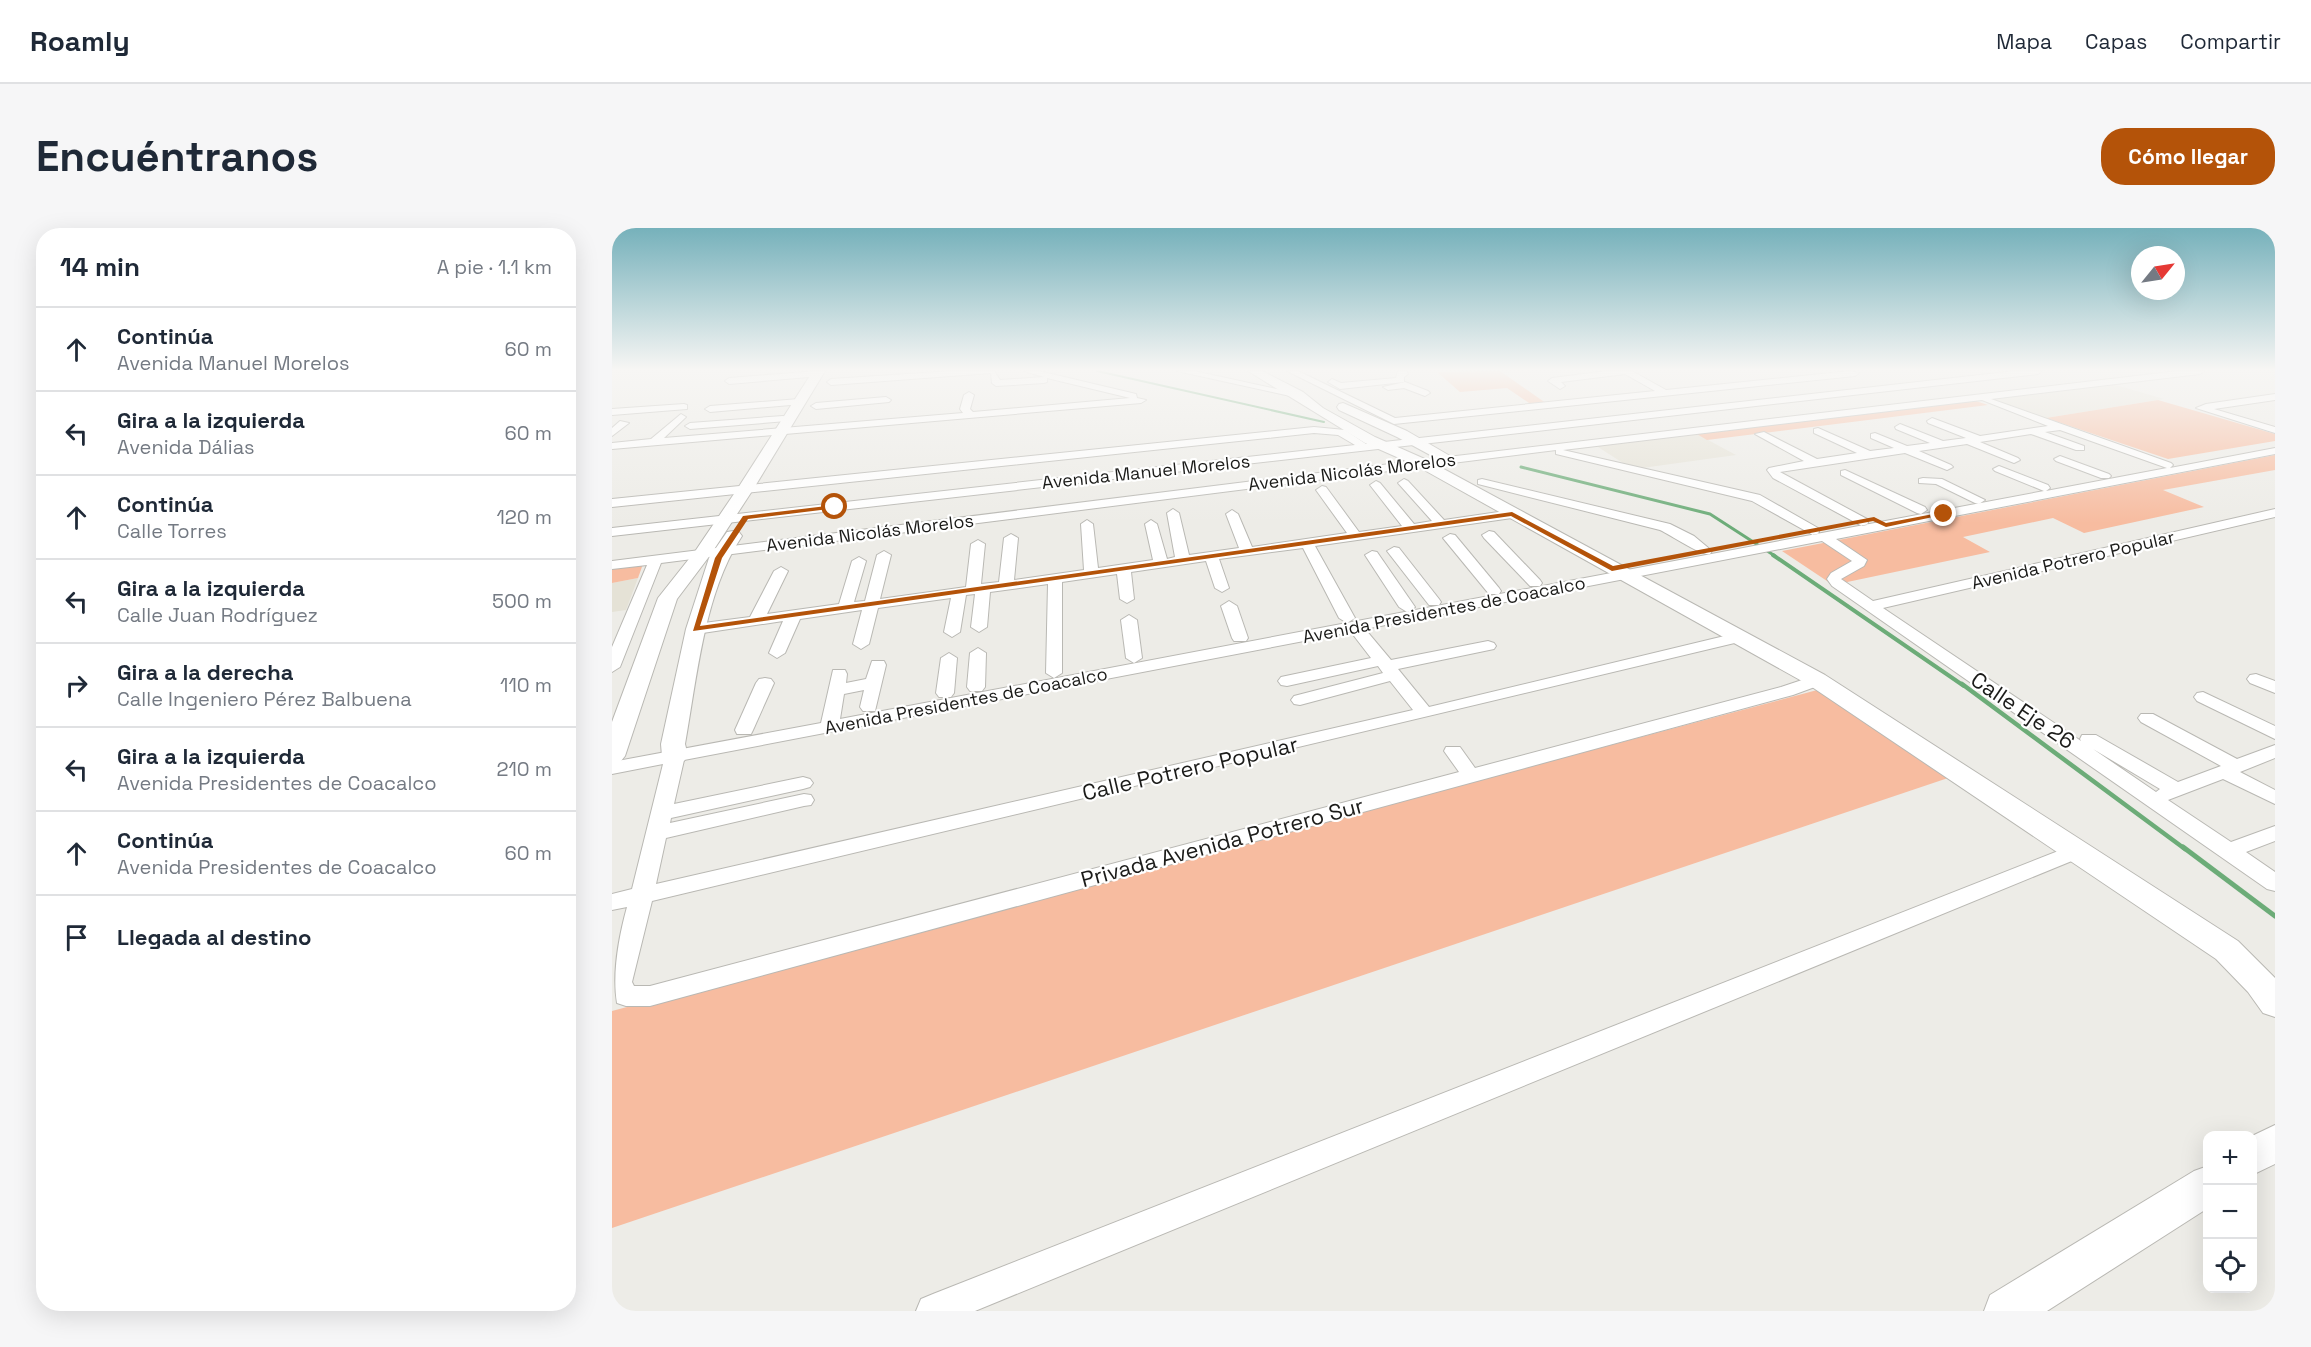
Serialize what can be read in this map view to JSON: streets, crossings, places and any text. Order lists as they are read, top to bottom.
{
  "streets": {
    "street": [
      "Avenida Manuel Morelos",
      "Avenida Nicolás Morelos",
      "Avenida Potrero Popular",
      "Avenida Presidentes de Coacalco",
      "Calle Eje 26",
      "Calle Potrero Popular",
      "Privada Avenida Potrero Sur"
    ]
  },
  "crossings": [
    ["Avenida Manuel Morelos", "Avenida Nicolás Morelos"],
    ["Avenida Potrero Popular", "Calle Eje 26"],
    ["Avenida Presidentes de Coacalco", "Calle Eje 26"],
    ["Calle Potrero Popular", "Privada Avenida Potrero Sur"]
  ],
  "north": "top right",
  "page": {
    "header": "Roamly",
    "nav": ["Mapa", "Capas", "Compartir"],
    "buttons": "Cómo llegar",
    "title": "Encuéntranos",
    "heading": ["14 min", "A pie · 1.1 km"],
    "list": [
      ["Continúa", "Avenida Manuel Morelos", "60 m"],
      ["Gira a la izquierda", "Avenida Dálias", "60 m"],
      ["Continúa", "Calle Torres", "120 m"],
      ["Gira a la izquierda", "Calle Juan Rodríguez", "500 m"],
      ["Gira a la derecha", "Calle Ingeniero Pérez Balbuena", "110 m"],
      ["Gira a la izquierda", "Avenida Presidentes de Coacalco", "210 m"],
      ["Continúa", "Avenida Presidentes de Coacalco", "60 m"],
      "Llegada al destino"
    ],
    "map_buttons": ["+", "−"]
  }
}
